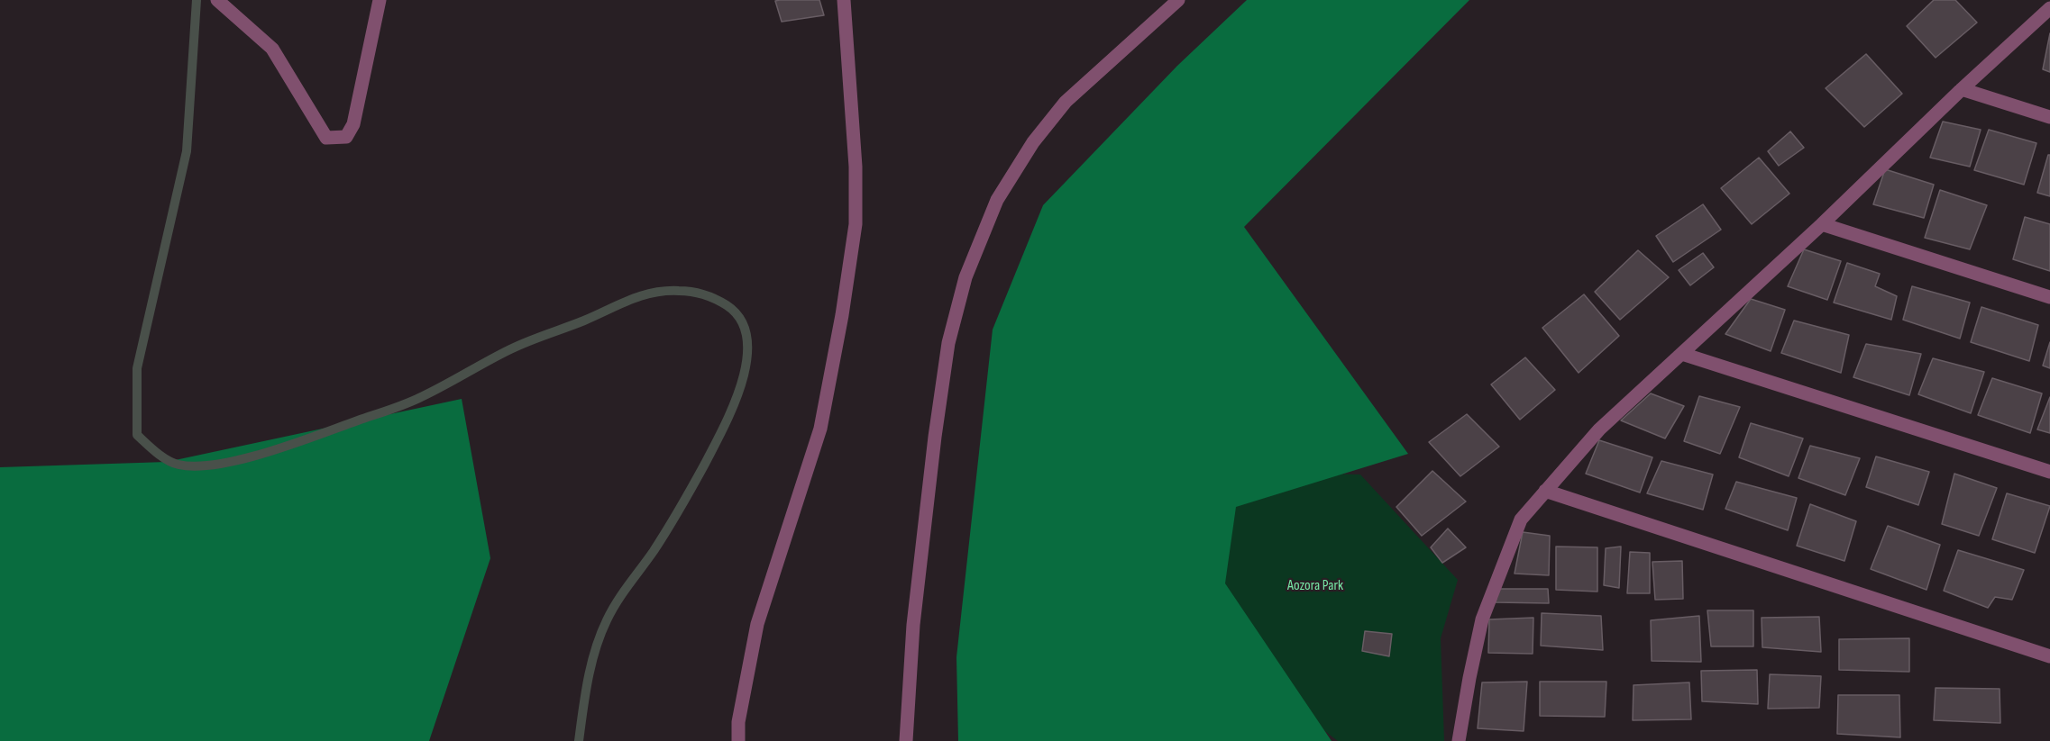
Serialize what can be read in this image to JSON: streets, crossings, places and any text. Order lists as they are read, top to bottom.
{
  "parks": ["Aozora Park"]
}
